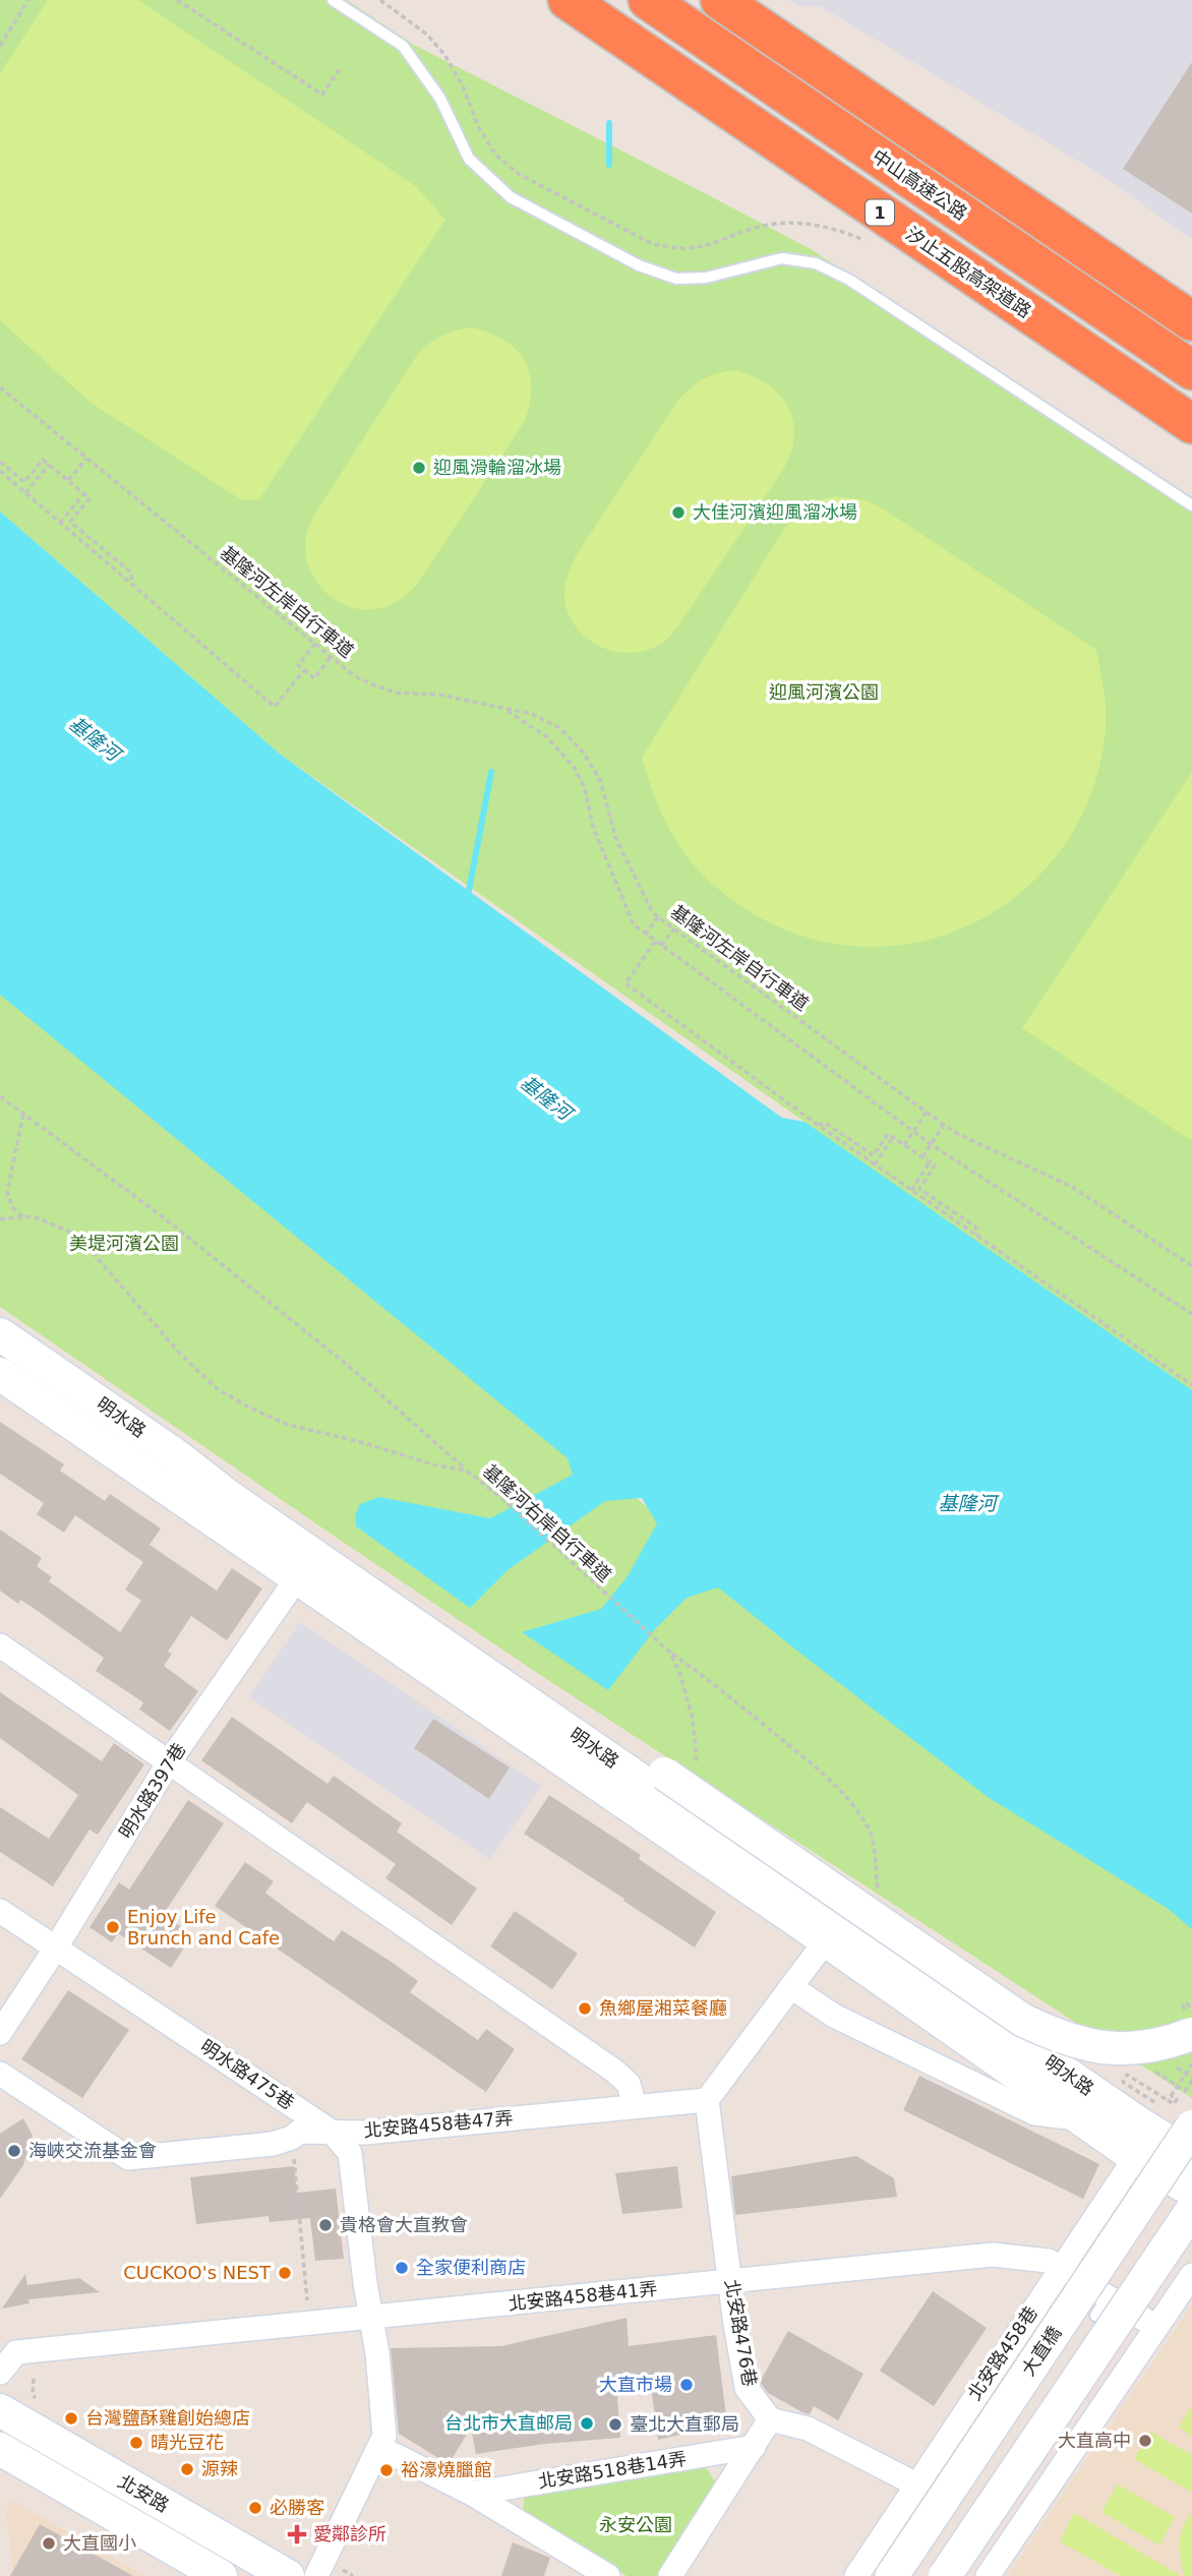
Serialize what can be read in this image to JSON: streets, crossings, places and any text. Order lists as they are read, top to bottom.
{
  "streets": {
    "highway": ["中山高速公路", "1", "汐止五股高架道路"],
    "main road": ["明水路", "大直橋", "北安路"],
    "street": [
      "明水路397巷",
      "明水路475巷",
      "北安路458巷47弄",
      "北安路458巷41弄",
      "北安路476巷",
      "北安路458巷",
      "北安路518巷14弄"
    ],
    "path": ["基隆河左岸自行車道", "基隆河右岸自行車道"]
  },
  "crossings": [
    ["明水路", "明水路397巷"],
    ["明水路", "北安路458巷"],
    ["明水路397巷", "明水路475巷"],
    ["明水路475巷", "北安路458巷47弄"],
    ["明水路475巷", "北安路458巷41弄"],
    ["北安路458巷47弄", "北安路476巷"],
    ["北安路458巷41弄", "北安路476巷"],
    ["北安路458巷41弄", "北安路458巷"]
  ],
  "water": ["基隆河"],
  "parks": ["迎風河濱公園", "美堤河濱公園", "永安公園"],
  "places": {
    "other": [
      "迎風滑輪溜冰場",
      "大佳河濱迎風溜冰場",
      "Enjoy Life Brunch and Cafe",
      "魚鄉屋湘菜餐廳",
      "海峽交流基金會",
      "貴格會大直教會",
      "全家便利商店",
      "CUCKOO's NEST",
      "大直市場",
      "台灣鹽酥雞創始總店",
      "台北市大直邮局",
      "臺北大直郵局",
      "大直高中",
      "晴光豆花",
      "源辣",
      "裕濠燒臘館",
      "必勝客",
      "大直國小"
    ],
    "health": ["愛鄰診所"]
  }
}
